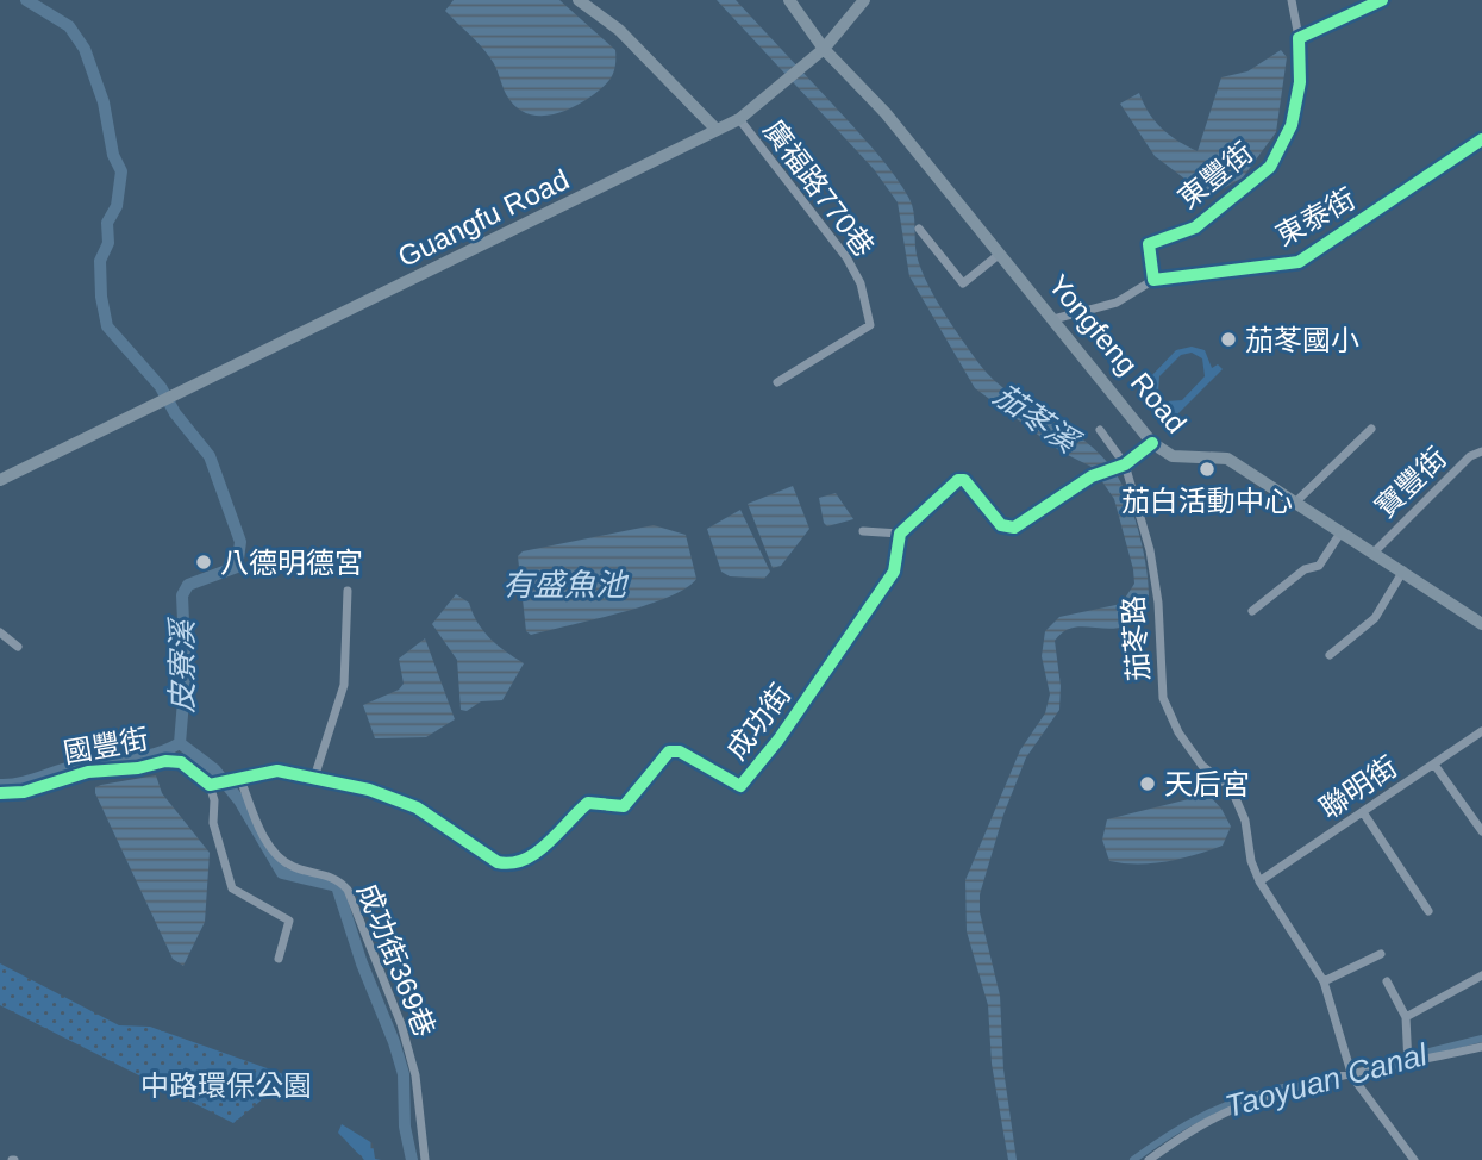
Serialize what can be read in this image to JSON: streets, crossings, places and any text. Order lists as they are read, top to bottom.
{
  "streets": {
    "street": [
      "東豐街",
      "廣福路770巷",
      "東泰街",
      "Guangfu Road",
      "Yongfeng Road",
      "寶豐街",
      "茄苳路",
      "成功街",
      "國豐街",
      "聯明街",
      "成功街369巷"
    ]
  },
  "crossings": [
    ["東豐街", "東泰街"],
    ["廣福路770巷", "Guangfu Road"],
    ["東泰街", "Yongfeng Road"],
    ["Guangfu Road", "Yongfeng Road"],
    ["Yongfeng Road", "寶豐街"],
    ["茄苳路", "聯明街"],
    ["成功街", "國豐街"],
    ["成功街", "成功街369巷"]
  ],
  "water": [
    "茄苳溪",
    "有盛魚池",
    "皮寮溪",
    "Taoyuan Canal"
  ],
  "parks": ["中路環保公園"],
  "places": [
    "茄苳國小",
    "茄白活動中心",
    "八德明德宮",
    "天后宮"
  ]
}
